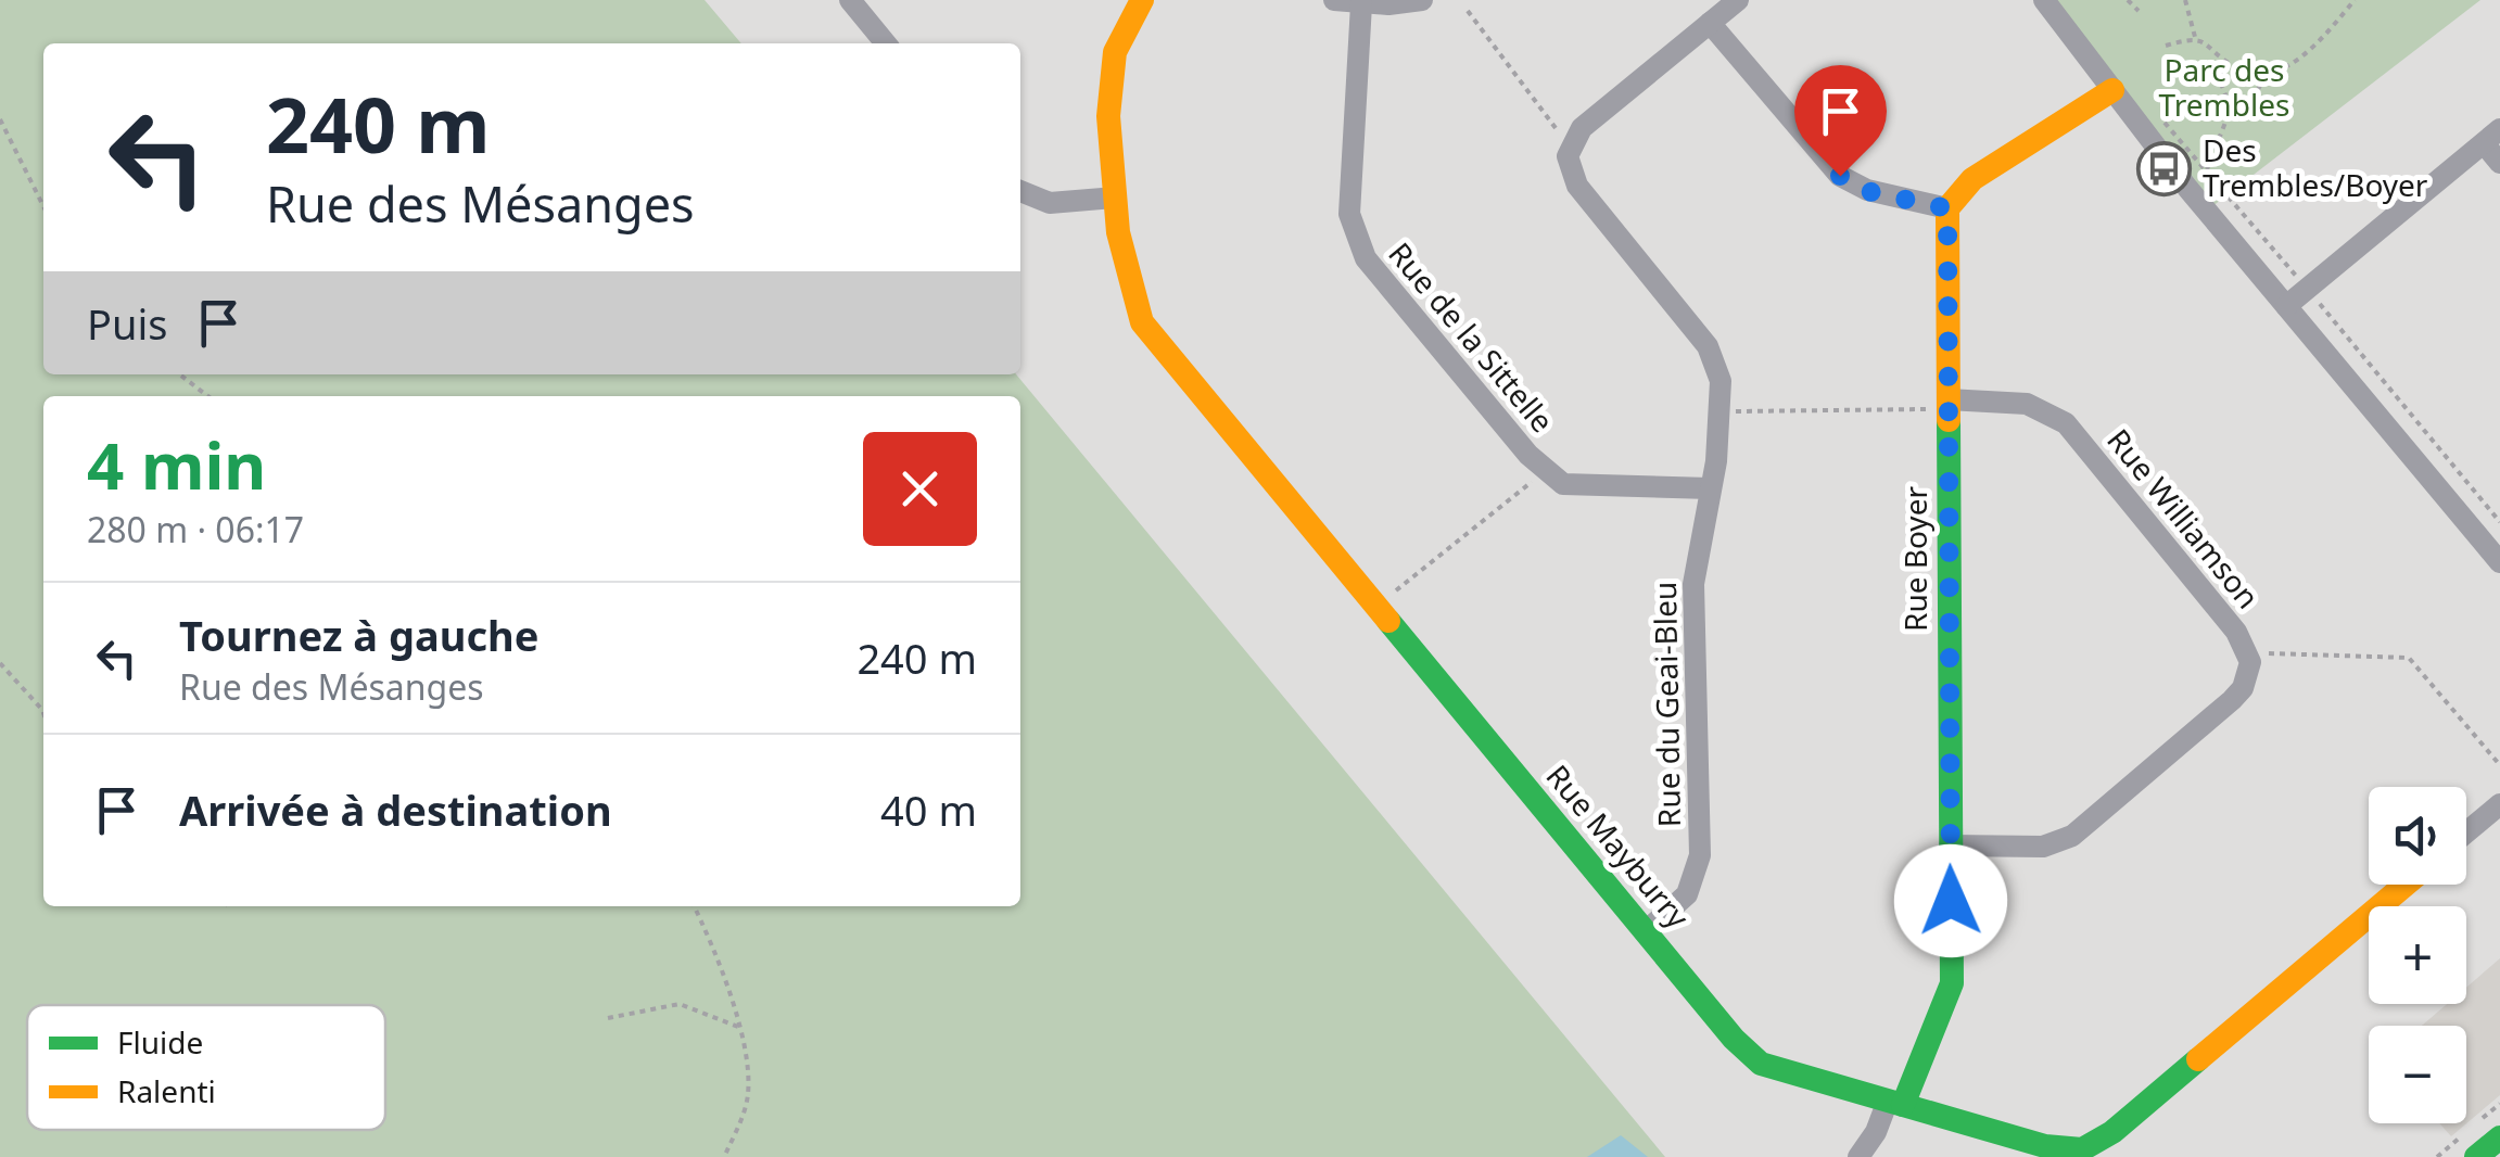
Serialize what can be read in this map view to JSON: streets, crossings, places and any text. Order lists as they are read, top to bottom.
{
  "streets": {
    "street": [
      "Rue de la Sittelle",
      "Rue Williamson",
      "Rue Boyer",
      "Rue du Geai-Bleu",
      "Rue Mayburry"
    ]
  },
  "crossings": [
    ["Rue de la Sittelle", "Rue du Geai-Bleu"],
    ["Rue Williamson", "Rue Boyer"],
    ["Rue Boyer", "Rue Mayburry"],
    ["Rue du Geai-Bleu", "Rue Mayburry"]
  ],
  "parks": ["Parc des Trembles"],
  "places": {
    "bus stop": ["Des Trembles/Boyer"]
  },
  "legend": ["Fluide", "Ralenti"],
  "page": {
    "turn": ["240 m", "Rue des Mésanges"],
    "then": "Puis",
    "heading": ["4 min", "280 m · 06:17"],
    "list": [
      {
        "name": "Tournez à gauche",
        "note": "Rue des Mésanges",
        "value": "240 m"
      },
      {
        "name": "Arrivée à destination",
        "value": "40 m"
      }
    ],
    "map_buttons": ["+", "−"]
  }
}
